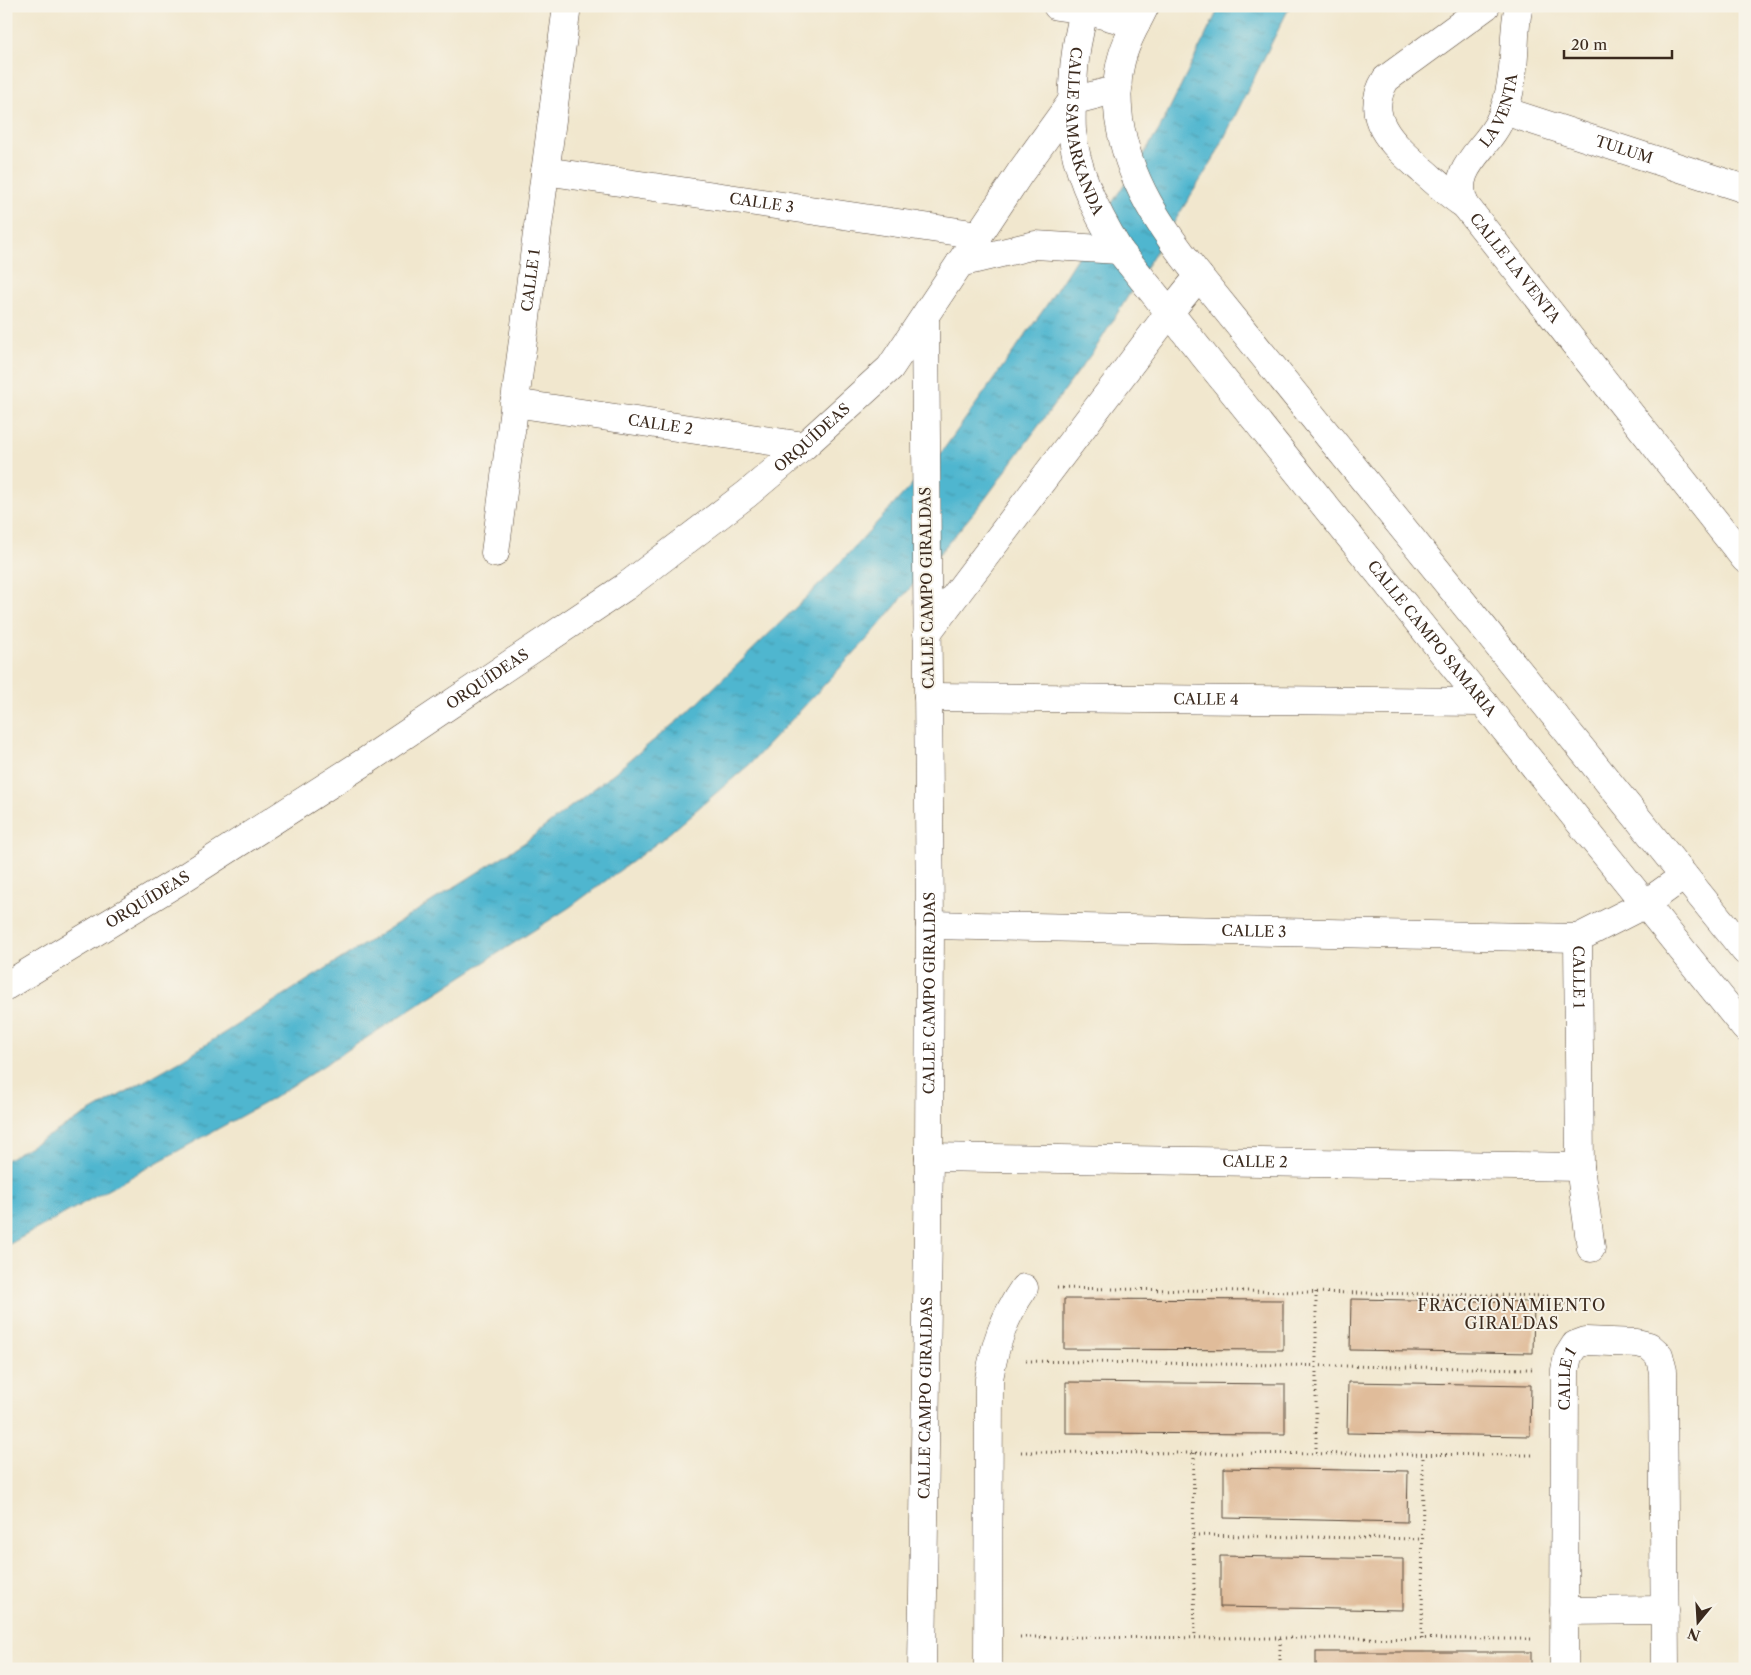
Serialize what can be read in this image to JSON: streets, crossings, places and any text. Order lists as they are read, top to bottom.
{
  "streets": {
    "street": [
      "LA VENTA",
      "CALLE SAMARKANDA",
      "TULUM",
      "CALLE 3",
      "CALLE LA VENTA",
      "CALLE 1",
      "CALLE 2",
      "ORQUÍDEAS",
      "CALLE CAMPO GIRALDAS",
      "CALLE CAMPO SAMARIA",
      "CALLE 4"
    ]
  },
  "crossings": [
    ["LA VENTA", "TULUM"],
    ["LA VENTA", "CALLE LA VENTA"],
    ["CALLE SAMARKANDA", "ORQUÍDEAS"],
    ["CALLE SAMARKANDA", "CALLE CAMPO SAMARIA"],
    ["CALLE 3", "CALLE 1"],
    ["CALLE 3", "ORQUÍDEAS"],
    ["CALLE 3", "CALLE CAMPO GIRALDAS"],
    ["CALLE 1", "CALLE 2"],
    ["CALLE 2", "ORQUÍDEAS"],
    ["CALLE 2", "CALLE CAMPO GIRALDAS"],
    ["ORQUÍDEAS", "CALLE CAMPO GIRALDAS"],
    ["CALLE CAMPO GIRALDAS", "CALLE 4"],
    ["CALLE CAMPO SAMARIA", "CALLE 4"]
  ],
  "districts": ["FRACCIONAMIENTO GIRALDAS"],
  "scale_bar": "20 m",
  "north": "bottom"
}
